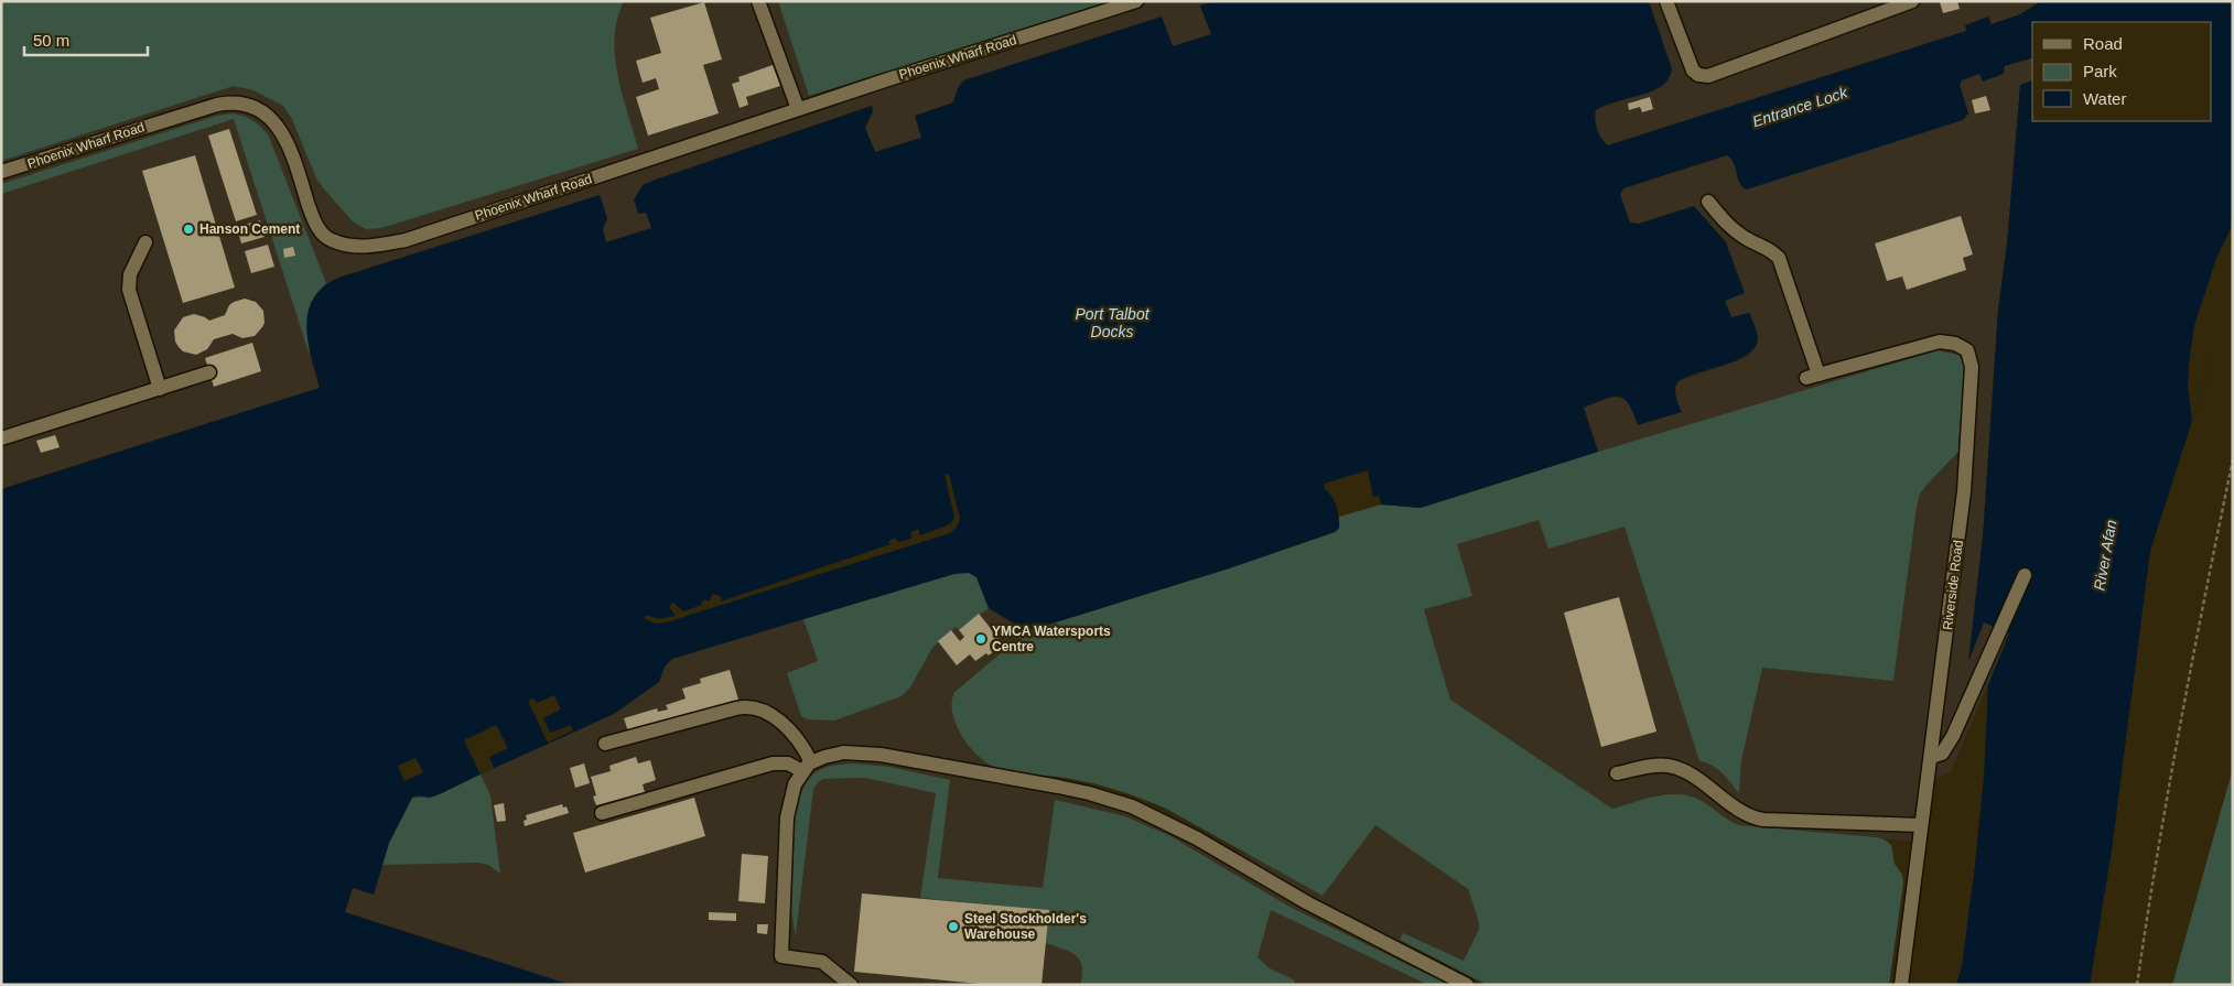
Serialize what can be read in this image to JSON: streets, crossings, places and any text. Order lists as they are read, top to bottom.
{
  "streets": {
    "lane": ["Phoenix Wharf Road", "Riverside Road"]
  },
  "water": ["Entrance Lock", "Port Talbot Docks", "River Afan"],
  "places": ["Hanson Cement", "YMCA Watersports Centre", "Steel Stockholder's Warehouse"],
  "legend": ["Road", "Park", "Water"],
  "scale_bar": "50 m"
}
